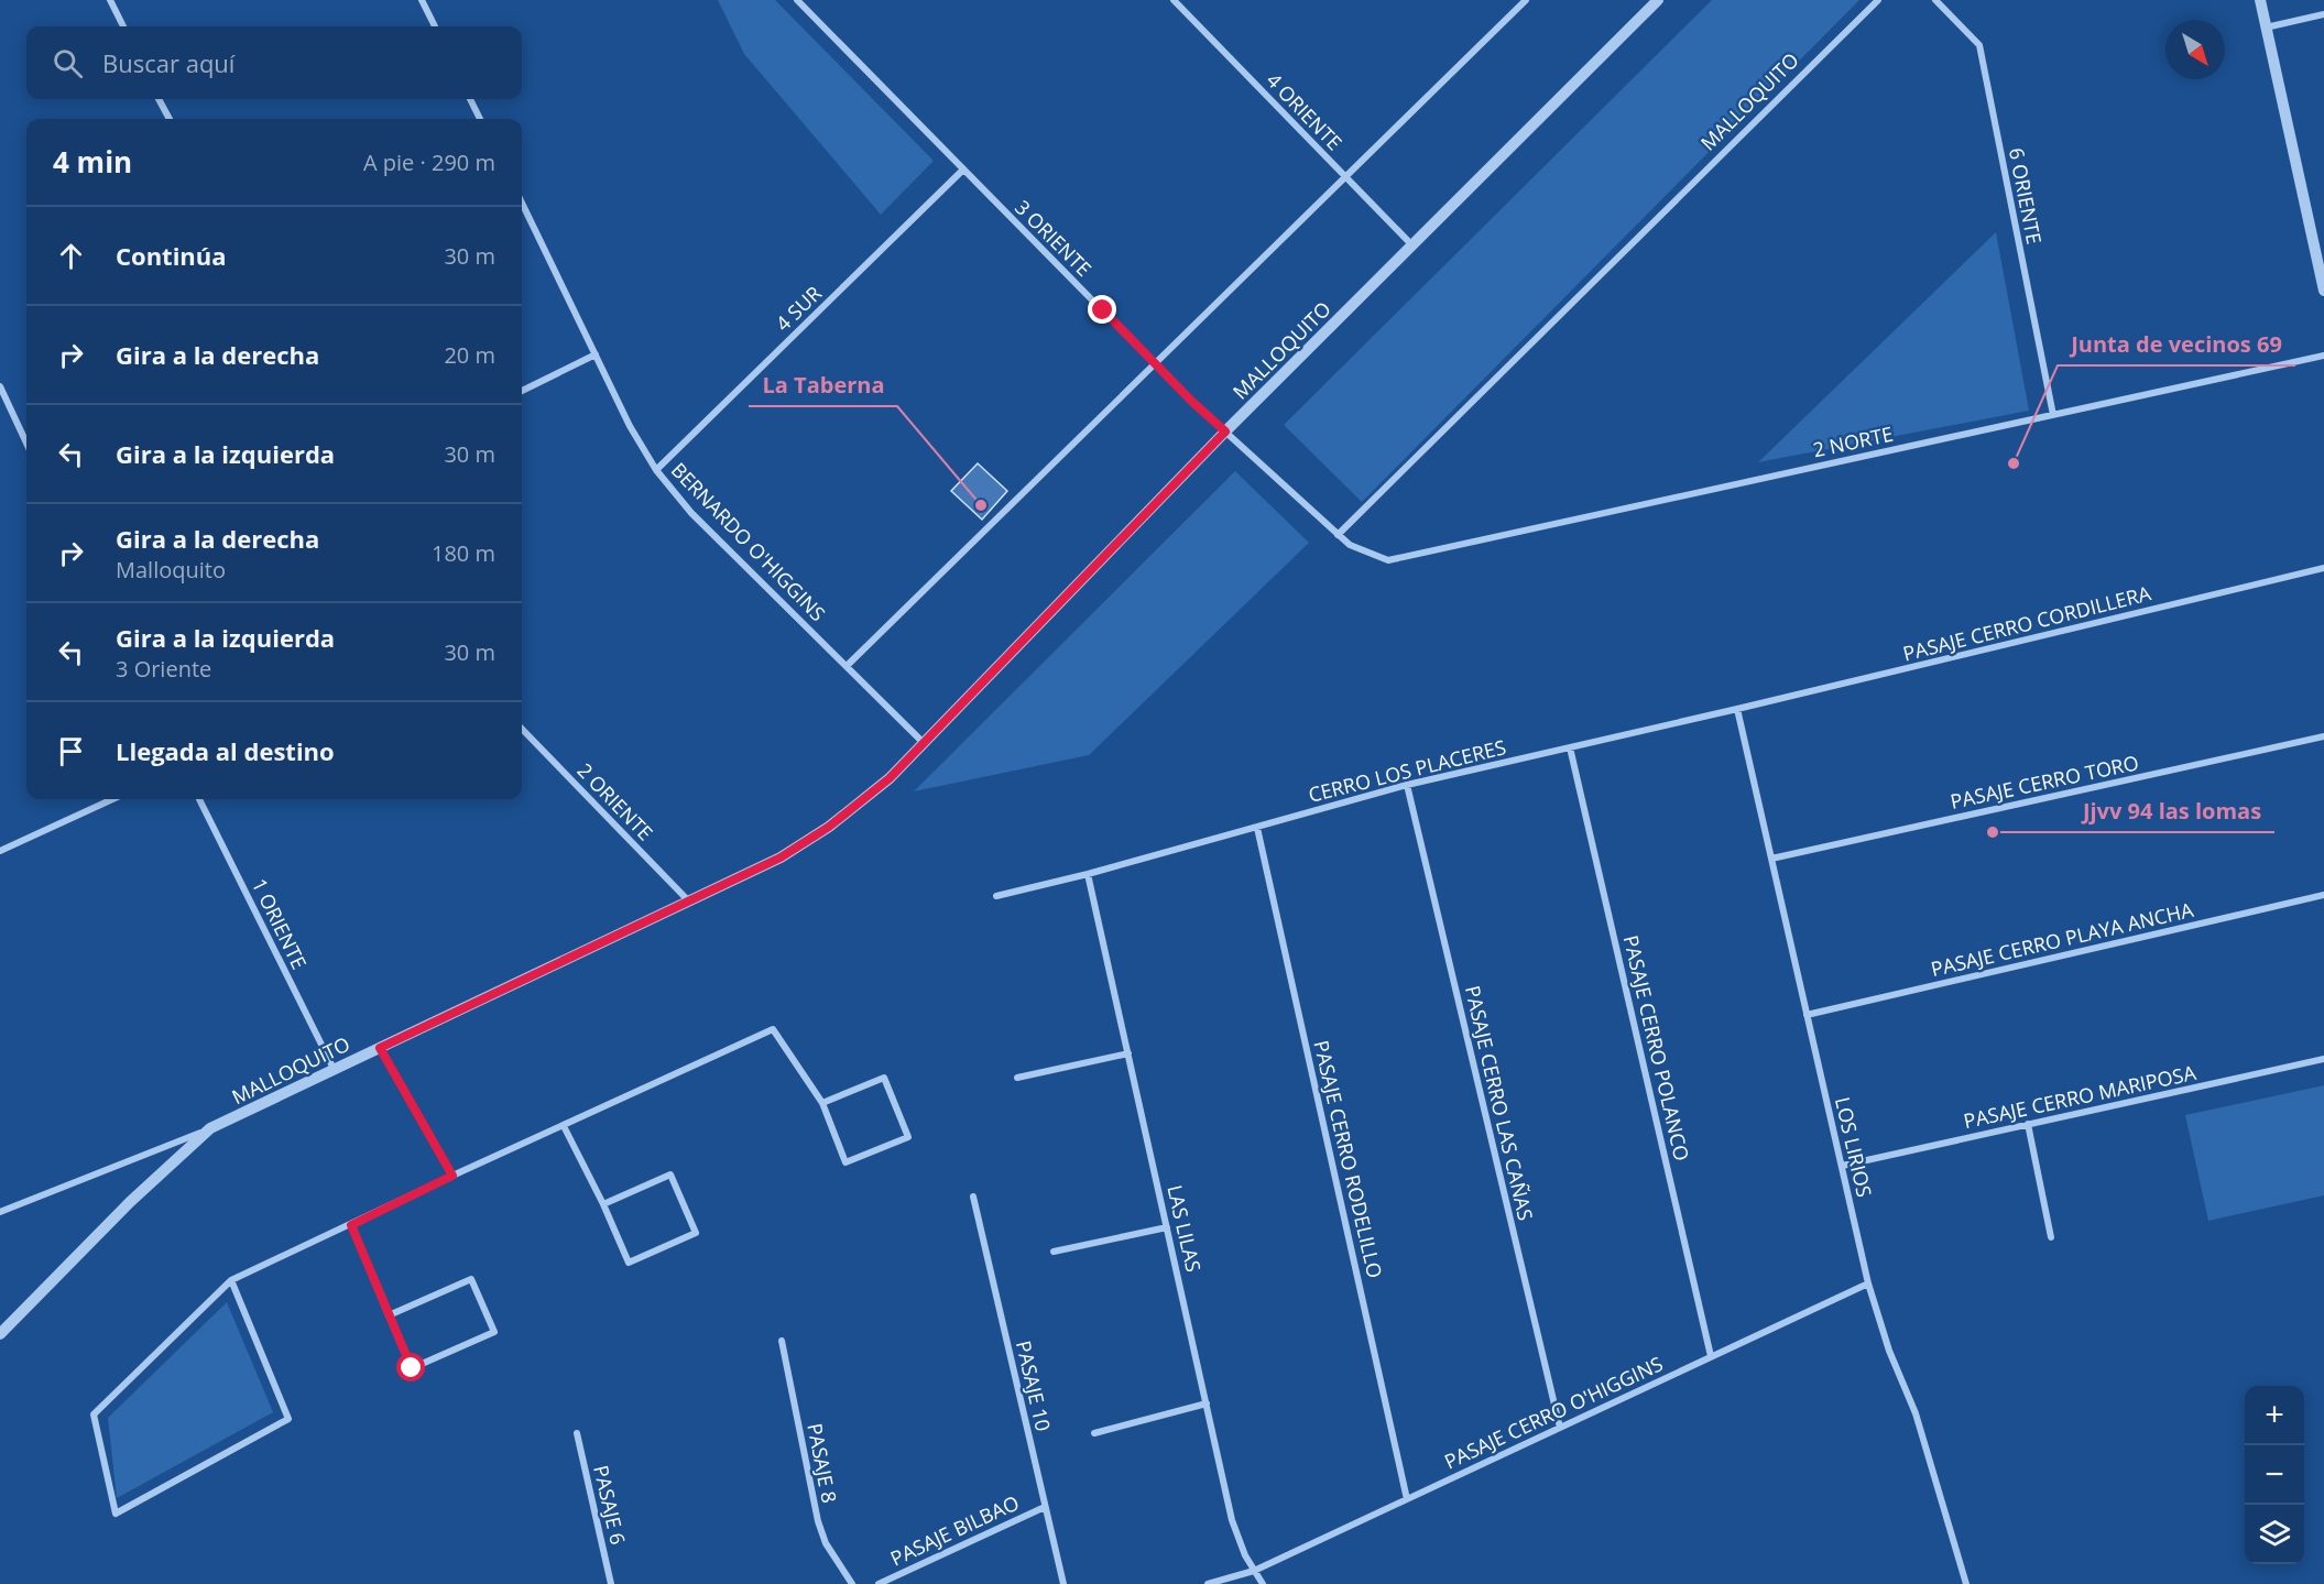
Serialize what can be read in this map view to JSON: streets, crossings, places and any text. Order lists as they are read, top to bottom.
{
  "streets": {
    "street": [
      "MALLOQUITO",
      "4 ORIENTE",
      "6 ORIENTE",
      "3 ORIENTE",
      "4 SUR",
      "2 NORTE",
      "BERNARDO O'HIGGINS",
      "PASAJE CERRO CORDILLERA",
      "CERRO LOS PLACERES",
      "PASAJE CERRO TORO",
      "2 ORIENTE",
      "1 ORIENTE",
      "PASAJE CERRO PLAYA ANCHA",
      "PASAJE CERRO POLANCO",
      "PASAJE CERRO MARIPOSA",
      "PASAJE CERRO LAS CAÑAS",
      "LOS LIRIOS",
      "PASAJE CERRO RODELILLO",
      "LAS LILAS",
      "PASAJE 10",
      "PASAJE CERRO O'HIGGINS",
      "PASAJE 8",
      "PASAJE 6",
      "PASAJE BILBAO"
    ]
  },
  "crossings": [
    ["MALLOQUITO", "4 ORIENTE"],
    ["MALLOQUITO", "3 ORIENTE"],
    ["MALLOQUITO", "BERNARDO O'HIGGINS"],
    ["MALLOQUITO", "2 ORIENTE"],
    ["MALLOQUITO", "1 ORIENTE"],
    ["6 ORIENTE", "2 NORTE"],
    ["3 ORIENTE", "4 SUR"],
    ["3 ORIENTE", "2 NORTE"],
    ["4 SUR", "BERNARDO O'HIGGINS"],
    ["PASAJE CERRO CORDILLERA", "CERRO LOS PLACERES"],
    ["PASAJE CERRO CORDILLERA", "LOS LIRIOS"],
    ["CERRO LOS PLACERES", "PASAJE CERRO POLANCO"],
    ["CERRO LOS PLACERES", "PASAJE CERRO LAS CAÑAS"],
    ["CERRO LOS PLACERES", "LOS LIRIOS"],
    ["CERRO LOS PLACERES", "PASAJE CERRO RODELILLO"],
    ["CERRO LOS PLACERES", "LAS LILAS"],
    ["PASAJE CERRO TORO", "LOS LIRIOS"],
    ["PASAJE CERRO PLAYA ANCHA", "LOS LIRIOS"],
    ["PASAJE CERRO POLANCO", "PASAJE CERRO O'HIGGINS"],
    ["PASAJE CERRO MARIPOSA", "LOS LIRIOS"],
    ["PASAJE CERRO LAS CAÑAS", "PASAJE CERRO O'HIGGINS"],
    ["LOS LIRIOS", "PASAJE CERRO O'HIGGINS"],
    ["PASAJE CERRO RODELILLO", "PASAJE CERRO O'HIGGINS"],
    ["LAS LILAS", "PASAJE CERRO O'HIGGINS"],
    ["PASAJE 10", "PASAJE BILBAO"]
  ],
  "places": ["Junta de vecinos 69", "La Taberna", "Jjvv 94 las lomas"],
  "north": "bottom right",
  "page": {
    "search": "Buscar aquí",
    "heading": ["4 min", "A pie · 290 m"],
    "list": [
      ["Continúa", "30 m"],
      ["Gira a la derecha", "20 m"],
      ["Gira a la izquierda", "30 m"],
      ["Gira a la derecha", "Malloquito", "180 m"],
      ["Gira a la izquierda", "3 Oriente", "30 m"],
      "Llegada al destino"
    ],
    "map_buttons": ["+", "−"]
  }
}
